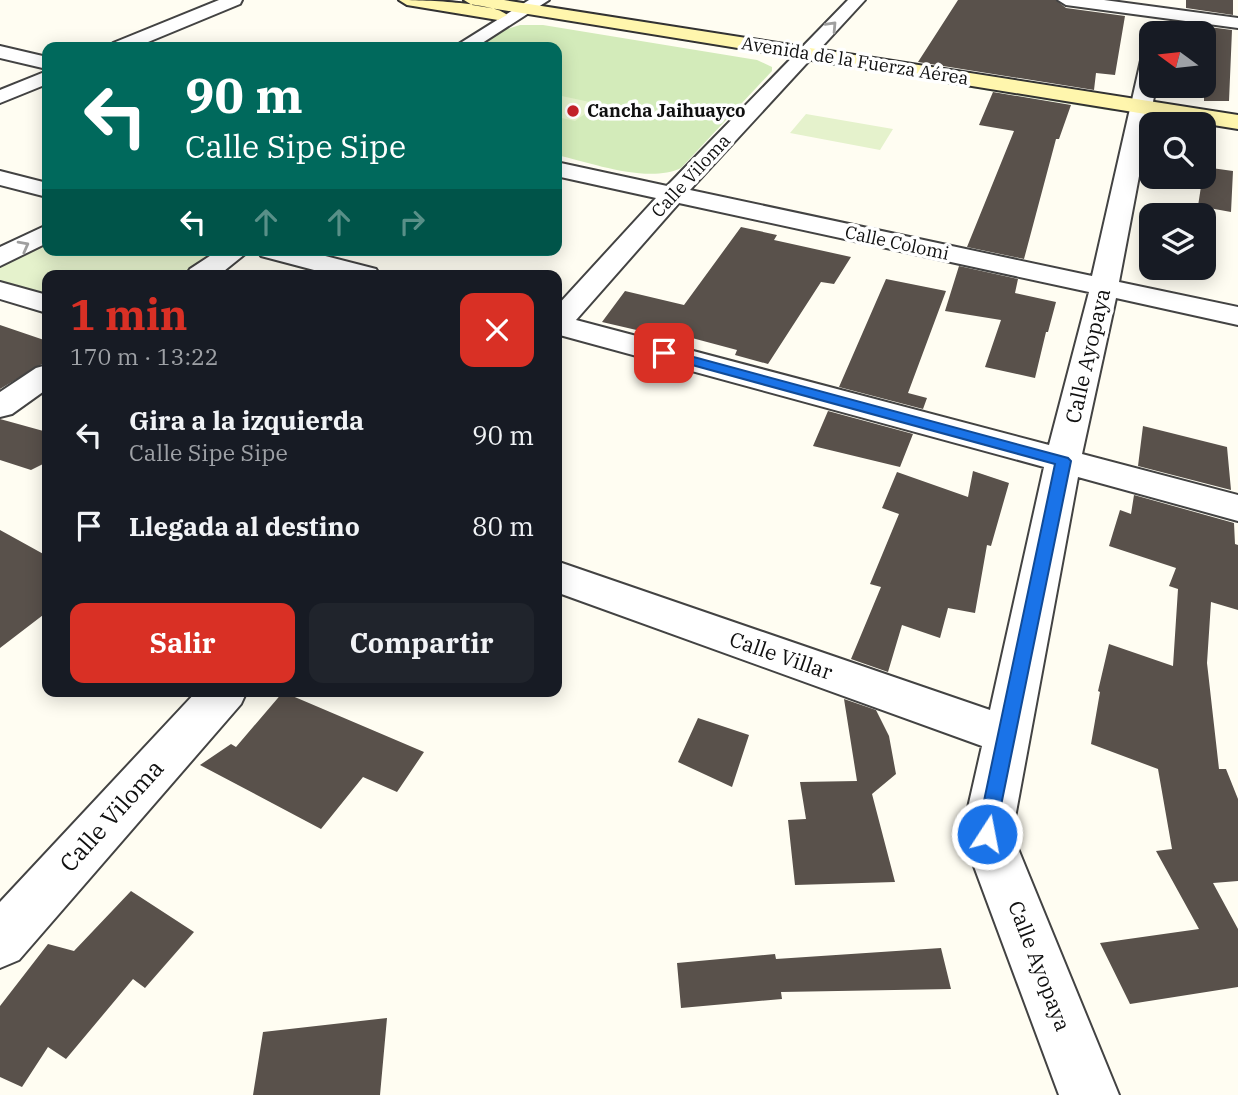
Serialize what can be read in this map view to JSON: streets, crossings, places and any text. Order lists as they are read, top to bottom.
{
  "streets": {
    "main road": ["Avenida de la Fuerza Aérea"],
    "street": [
      "Calle Viloma",
      "Calle Colomi",
      "Calle Ayopaya",
      "Calle Villar"
    ]
  },
  "crossings": [
    ["Avenida de la Fuerza Aérea", "Calle Viloma"],
    ["Avenida de la Fuerza Aérea", "Calle Ayopaya"],
    ["Calle Viloma", "Calle Colomi"],
    ["Calle Colomi", "Calle Ayopaya"],
    ["Calle Ayopaya", "Calle Villar"]
  ],
  "places": ["Cancha Jaihuayco"],
  "north": "left",
  "page": {
    "turn": ["90 m", "Calle Sipe Sipe"],
    "heading": ["1 min", "170 m · 13:22"],
    "list": [
      {
        "name": "Gira a la izquierda",
        "note": "Calle Sipe Sipe",
        "value": "90 m"
      },
      {
        "name": "Llegada al destino",
        "value": "80 m"
      }
    ],
    "buttons": ["Salir", "Compartir"]
  }
}
